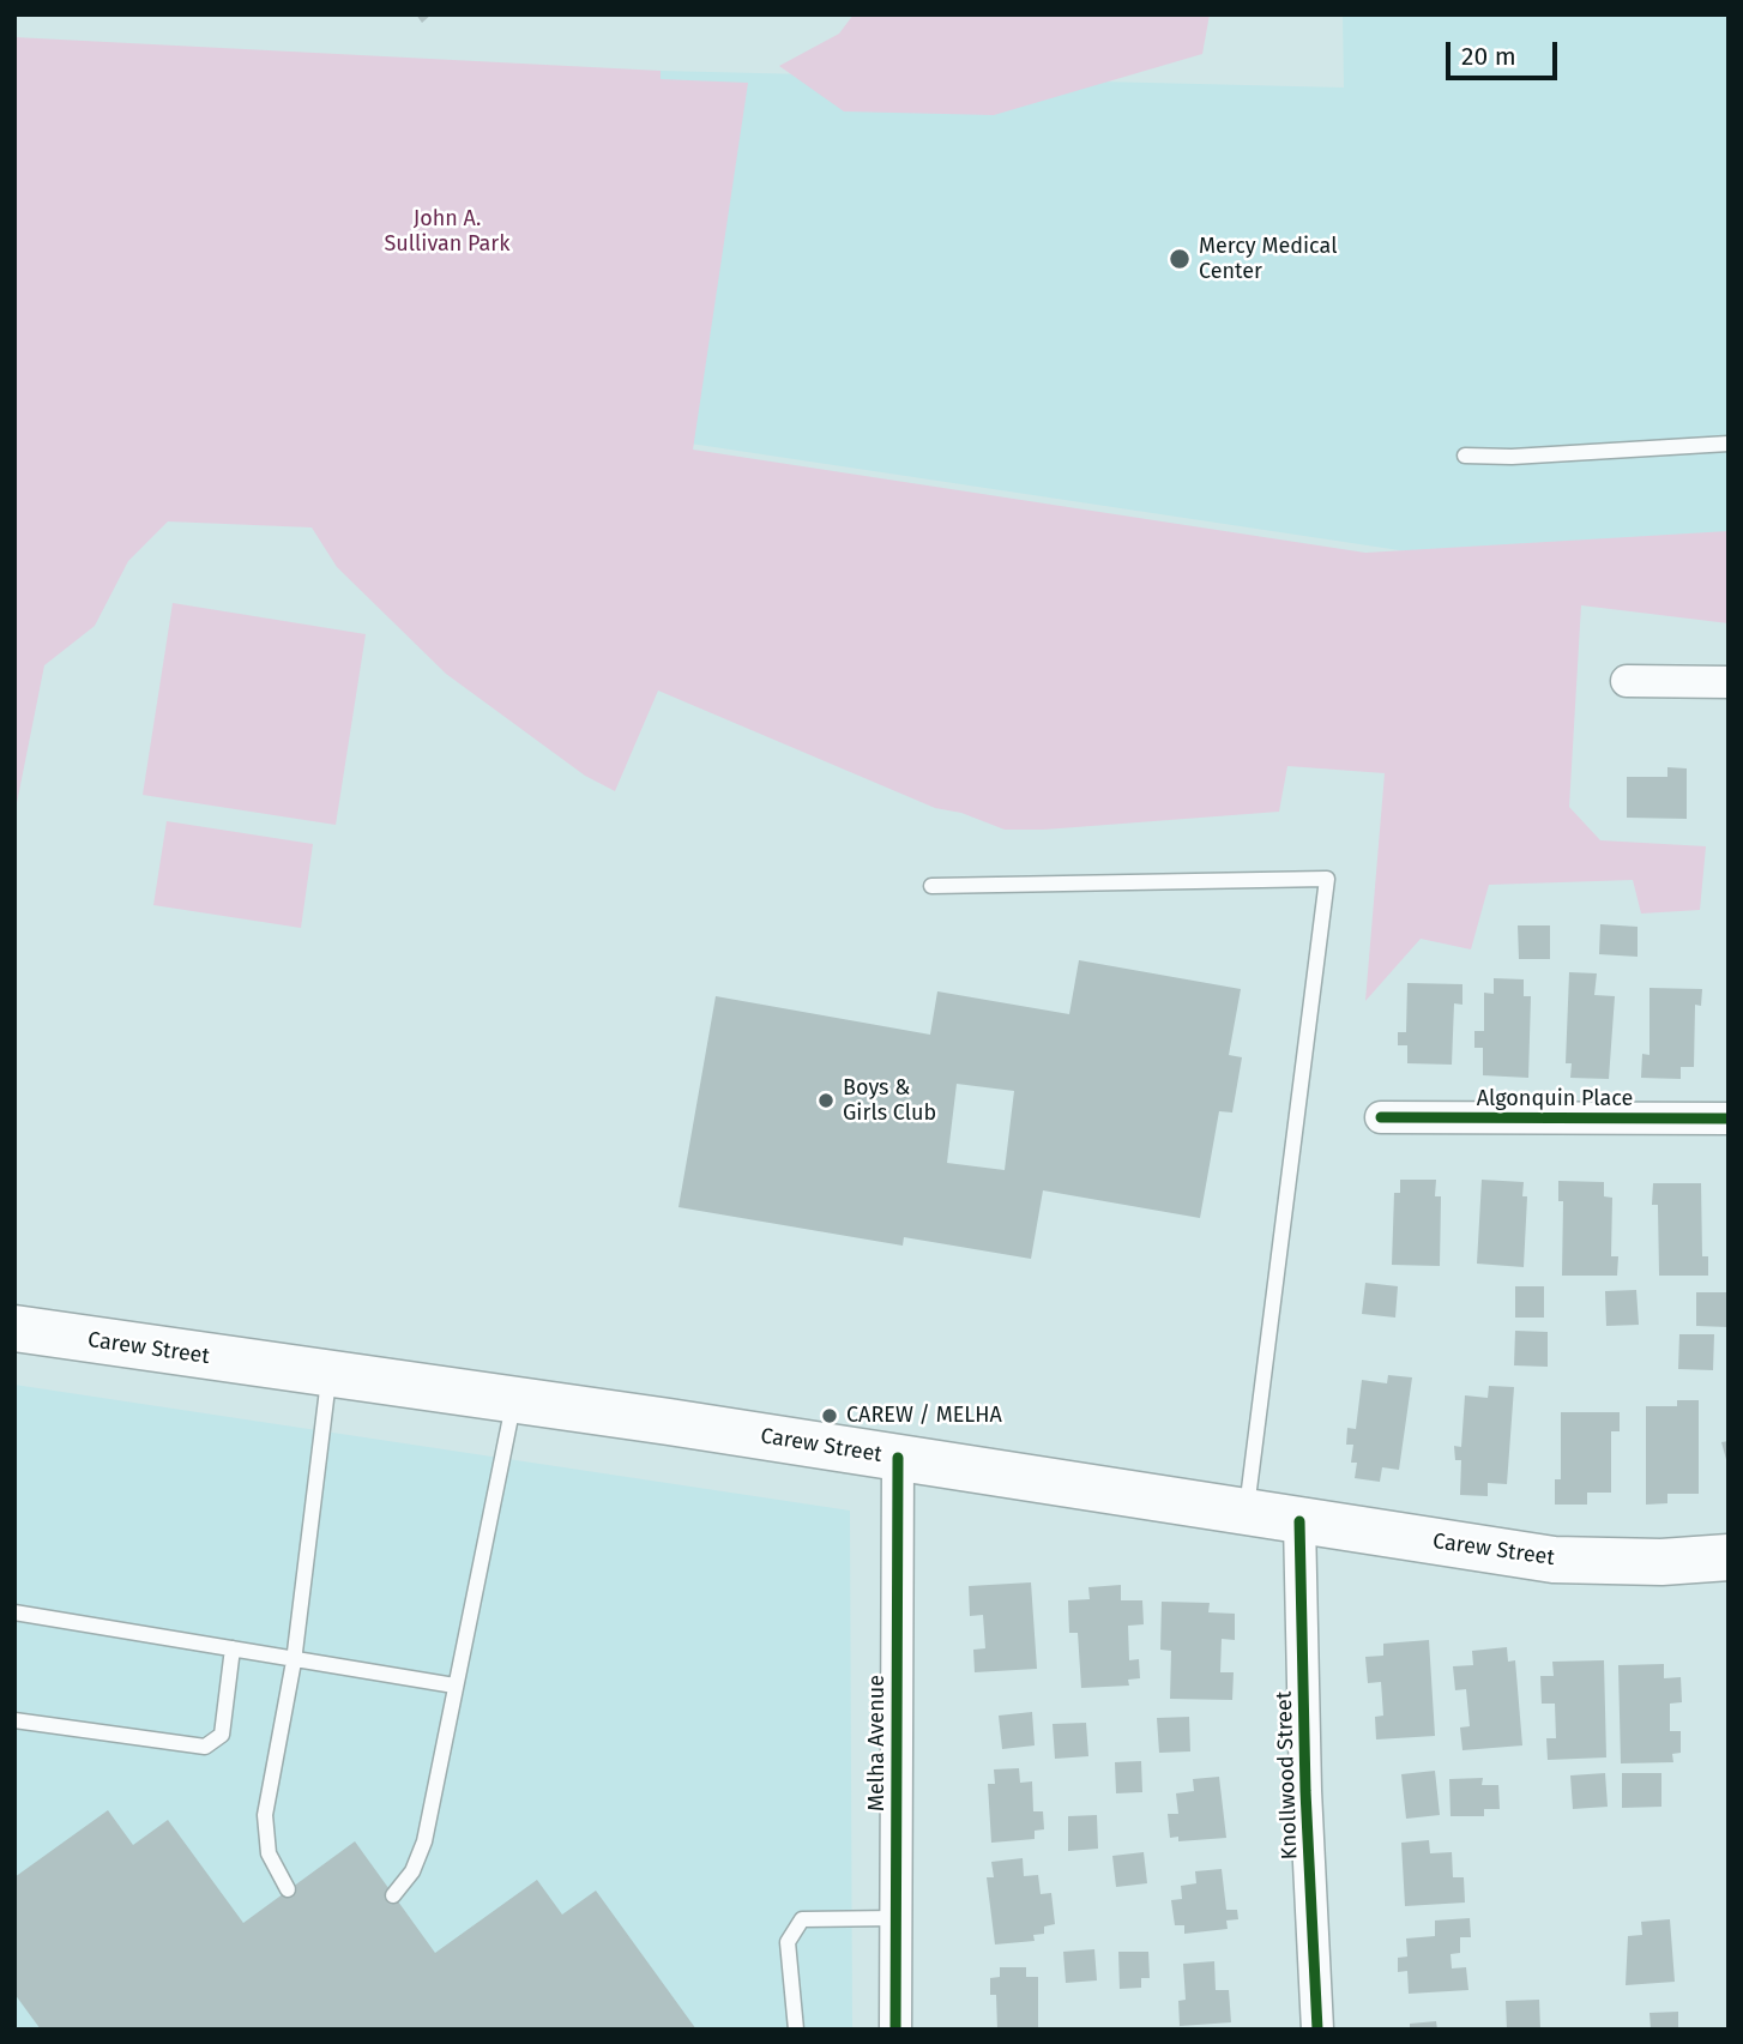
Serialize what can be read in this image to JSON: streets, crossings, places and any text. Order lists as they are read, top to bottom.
{
  "streets": {
    "main road": ["Carew Street"],
    "street": ["Algonquin Place", "Melha Avenue", "Knollwood Street"]
  },
  "crossings": [
    ["Carew Street", "Melha Avenue"],
    ["Carew Street", "Knollwood Street"]
  ],
  "parks": ["John A. Sullivan Park"],
  "places": ["Mercy Medical Center", "Boys & Girls Club", "CAREW / MELHA"],
  "scale_bar": "20 m"
}
